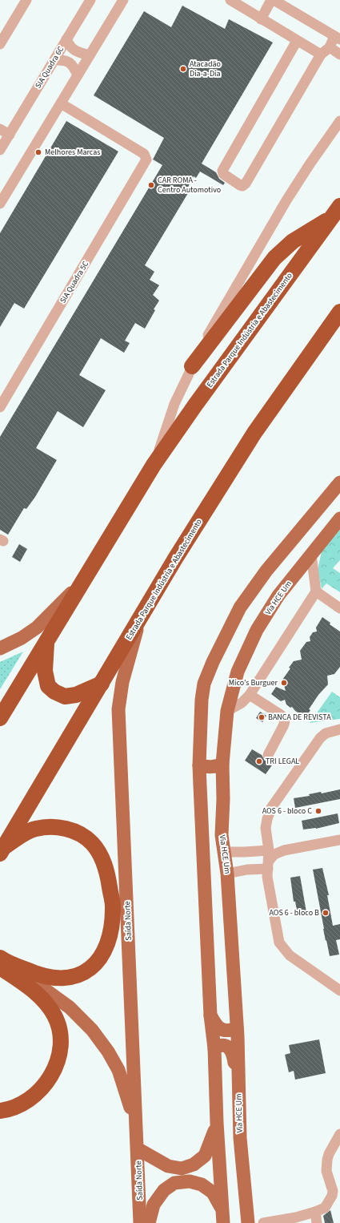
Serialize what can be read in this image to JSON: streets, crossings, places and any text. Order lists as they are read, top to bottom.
{
  "streets": {
    "highway": ["Estrada Parque Indústria e Abastecimento"],
    "main road": ["Via HCE Um", "Saída Norte"],
    "street": ["SIA Quadra 6C", "SIA Quadra 5C"]
  },
  "crossings": [
    ["Estrada Parque Indústria e Abastecimento", "Saída Norte"]
  ],
  "places": [
    "Atacadão Dia-a-Dia",
    "Melhores Marcas",
    "CAR ROMA - Centro Automotivo",
    "Mico's Burguer",
    "BANCA DE REVISTA",
    "TRI LEGAL",
    "AOS 6 - bloco C",
    "AOS 6 - bloco B"
  ]
}
